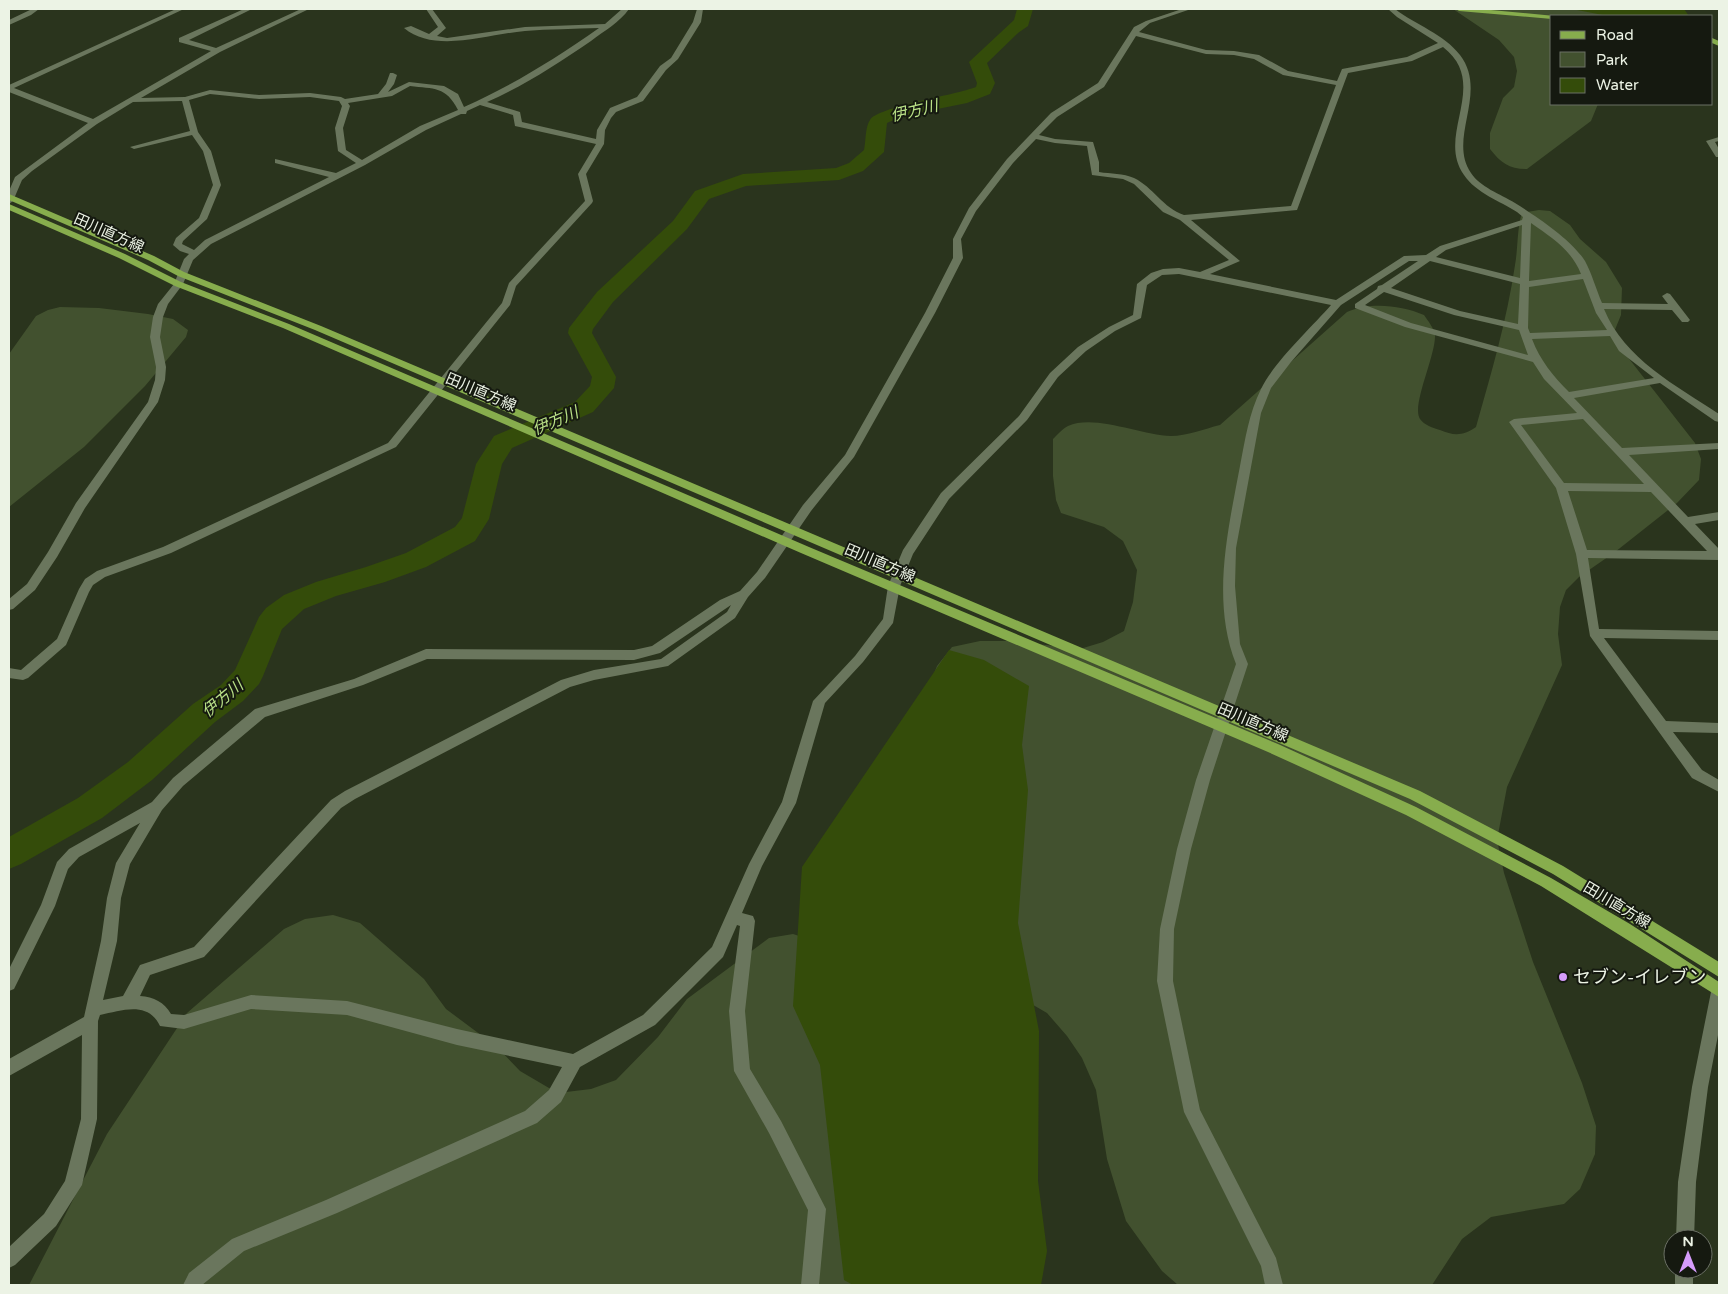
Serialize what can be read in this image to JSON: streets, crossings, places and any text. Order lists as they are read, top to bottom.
{
  "streets": {
    "main road": ["田川直方線"]
  },
  "water": ["伊方川"],
  "places": ["セブン-イレブン"],
  "legend": ["Road", "Park", "Water"],
  "north": "top"
}
